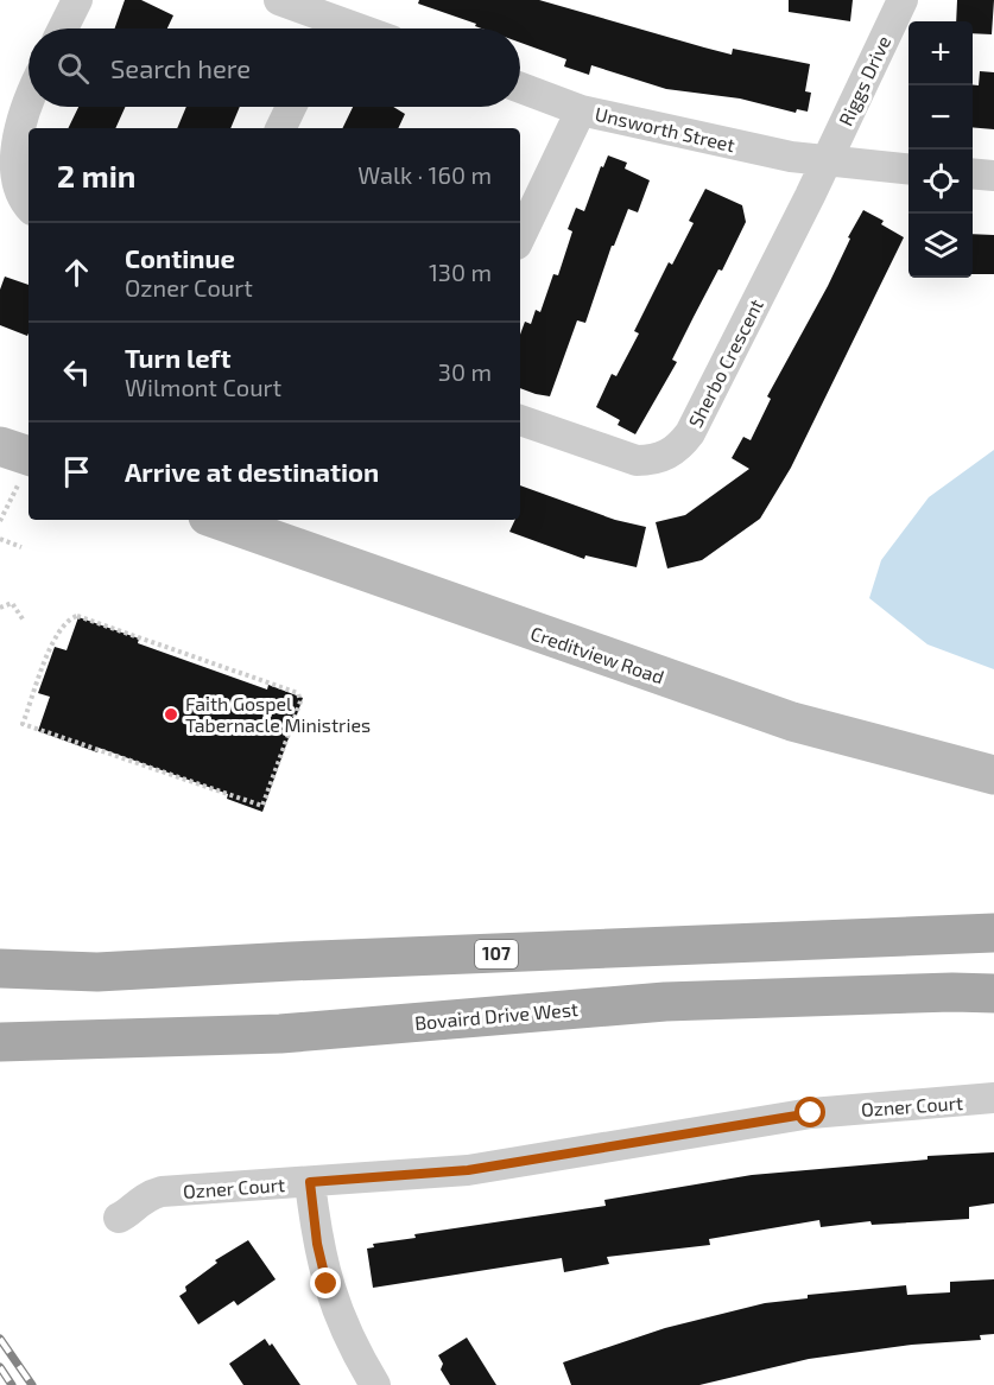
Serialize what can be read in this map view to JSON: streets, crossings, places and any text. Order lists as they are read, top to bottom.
{
  "streets": {
    "main road": ["107", "Bovaird Drive West"],
    "street": [
      "Riggs Drive",
      "Unsworth Street",
      "Sherbo Crescent",
      "Creditview Road",
      "Ozner Court"
    ]
  },
  "crossings": [
    ["Riggs Drive", "Unsworth Street"],
    ["Riggs Drive", "Sherbo Crescent"],
    ["Unsworth Street", "Sherbo Crescent"]
  ],
  "places": ["Faith Gospel Tabernacle Ministries"],
  "page": {
    "map_buttons": ["+", "−"],
    "search": "Search here",
    "heading": ["2 min", "Walk · 160 m"],
    "list": [
      ["Continue", "Ozner Court", "130 m"],
      ["Turn left", "Wilmont Court", "30 m"],
      "Arrive at destination"
    ]
  }
}
